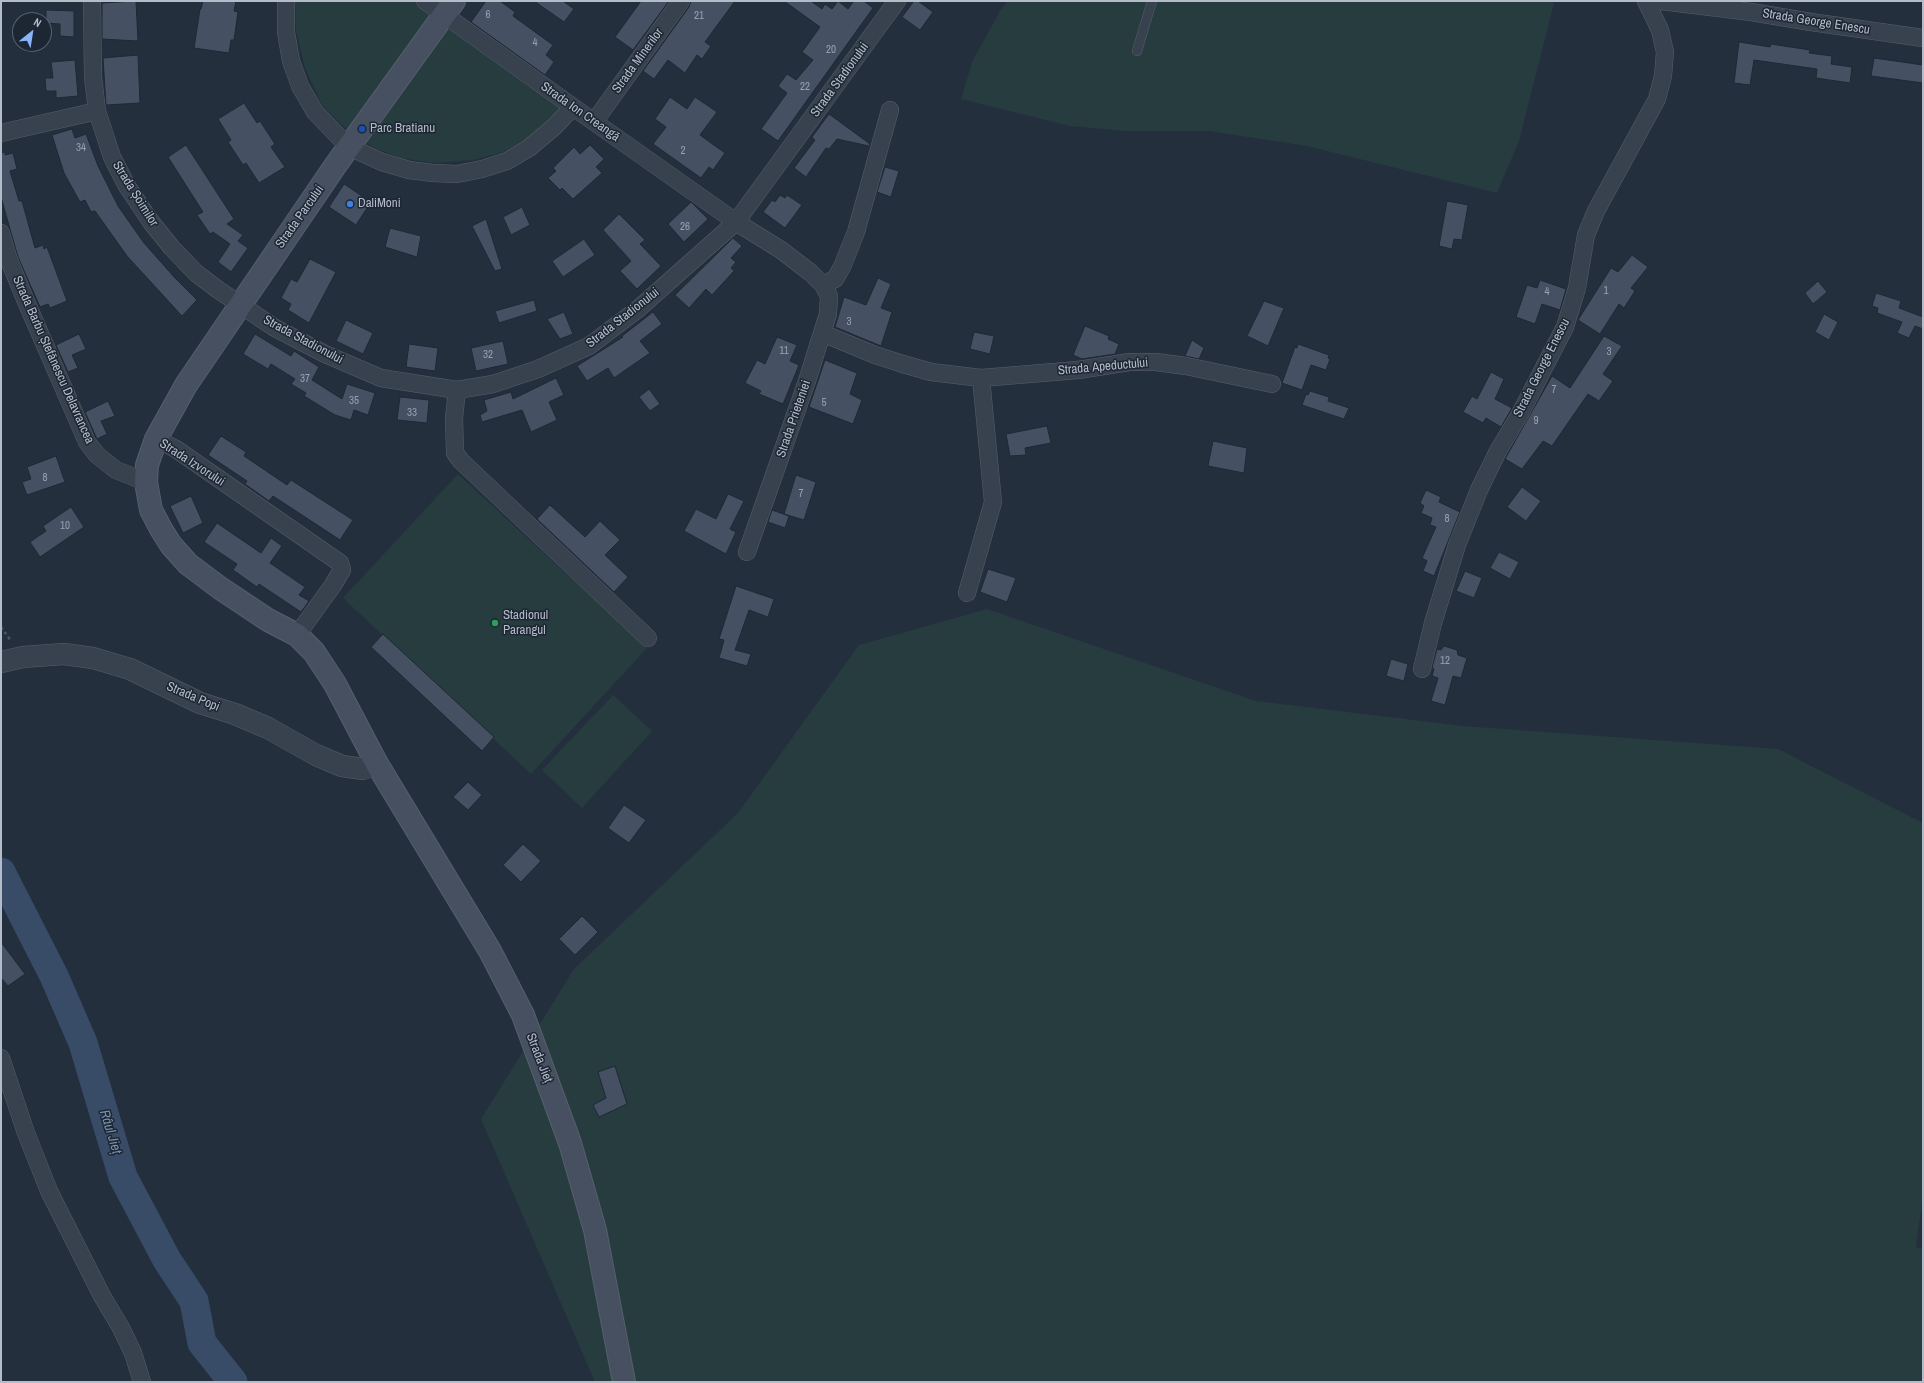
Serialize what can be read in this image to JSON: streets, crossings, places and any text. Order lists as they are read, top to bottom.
{
  "streets": {
    "main road": ["Strada Parcului", "Strada Izvorului", "Strada Jieț"],
    "street": [
      "Strada George Enescu",
      "Strada Minerilor",
      "Strada Stadionului",
      "Strada Ion Creangă",
      "Strada Șoimilor",
      "Strada Barbu Ștefănescu Delavrancea",
      "Strada Apeductului",
      "Strada Prieteniei",
      "Strada Popi"
    ]
  },
  "crossings": [
    ["Strada Minerilor", "Strada Ion Creangă"],
    ["Strada Stadionului", "Strada Ion Creangă"],
    ["Strada Stadionului", "Strada Șoimilor"],
    ["Strada Stadionului", "Strada Parcului"],
    ["Strada Stadionului", "Strada Prieteniei"],
    ["Strada Ion Creangă", "Strada Parcului"],
    ["Strada Ion Creangă", "Strada Prieteniei"],
    ["Strada Șoimilor", "Strada Parcului"],
    ["Strada Parcului", "Strada Izvorului"],
    ["Strada Barbu Ștefănescu Delavrancea", "Strada Izvorului"],
    ["Strada Apeductului", "Strada Prieteniei"],
    ["Strada Izvorului", "Strada Popi"],
    ["Strada Izvorului", "Strada Jieț"],
    ["Strada Popi", "Strada Jieț"]
  ],
  "water": ["Râul Jieț"],
  "places": ["Parc Bratianu", "DaliMoni", "Stadionul Parangul"],
  "house_numbers": [
    "6",
    "21",
    "4",
    "20",
    "22",
    "34",
    "2",
    "26",
    "1",
    "4",
    "3",
    "11",
    "3",
    "32",
    "37",
    "7",
    "35",
    "5",
    "33",
    "9",
    "8",
    "7",
    "8",
    "10",
    "12"
  ],
  "north": "top right"
}
